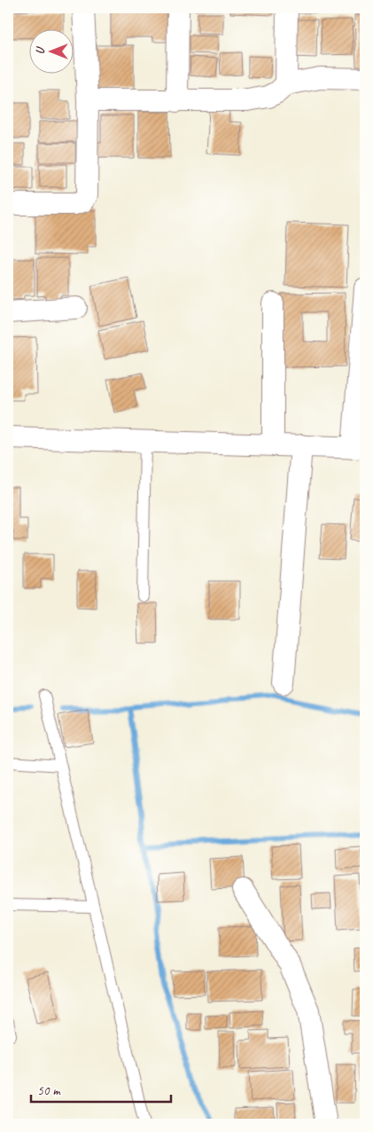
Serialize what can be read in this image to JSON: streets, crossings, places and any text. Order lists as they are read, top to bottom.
{
  "scale_bar": "50 m",
  "north": "left"
}
